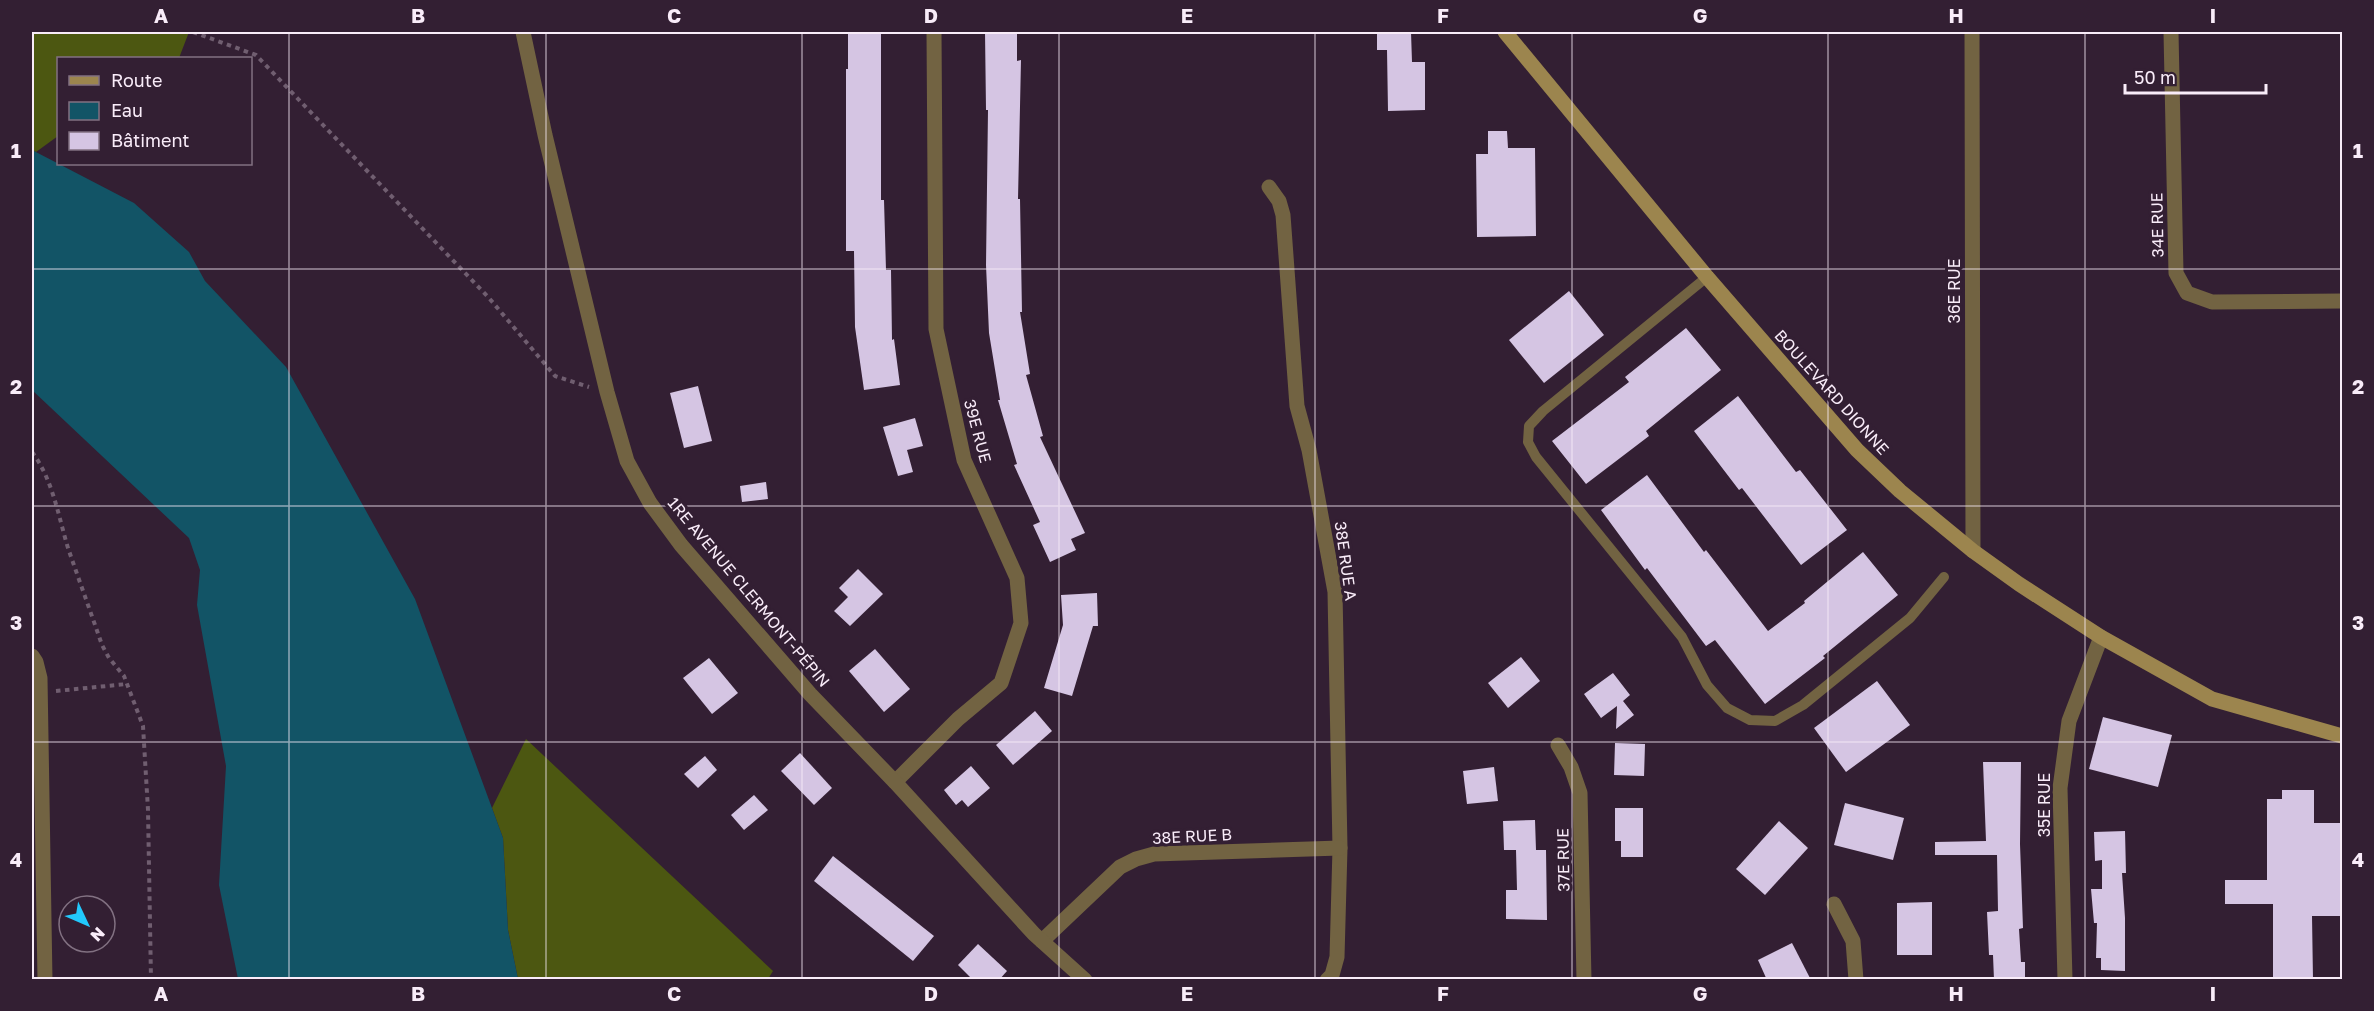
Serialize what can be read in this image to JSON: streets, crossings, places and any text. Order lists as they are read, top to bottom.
{
  "streets": {
    "main road": ["BOULEVARD DIONNE"],
    "street": [
      "34E RUE",
      "36E RUE",
      "39E RUE",
      "38E RUE A",
      "1RE AVENUE CLERMONT-PÉPIN",
      "35E RUE",
      "38E RUE B",
      "37E RUE"
    ]
  },
  "crossings": [
    ["36E RUE", "BOULEVARD DIONNE"],
    ["BOULEVARD DIONNE", "35E RUE"],
    ["39E RUE", "1RE AVENUE CLERMONT-PÉPIN"],
    ["38E RUE A", "38E RUE B"],
    ["1RE AVENUE CLERMONT-PÉPIN", "38E RUE B"]
  ],
  "legend": ["Route", "Eau", "Bâtiment"],
  "scale_bar": "50 m",
  "north": "bottom right",
  "grid": {
    "columns": [
      "A",
      "B",
      "C",
      "D",
      "E",
      "F",
      "G",
      "H",
      "I"
    ],
    "rows": [
      "1",
      "2",
      "3",
      "4"
    ]
  }
}
